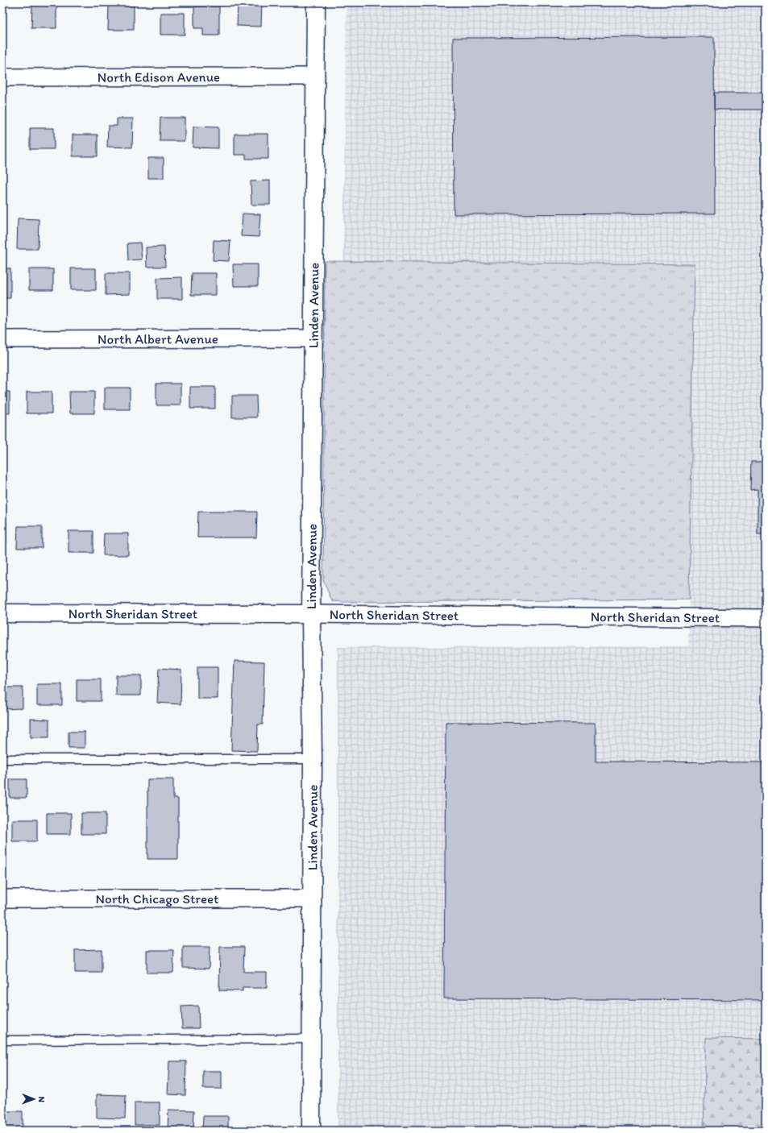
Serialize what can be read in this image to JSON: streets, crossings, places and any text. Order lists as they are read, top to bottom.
{
  "streets": {
    "street": [
      "North Edison Avenue",
      "Linden Avenue",
      "North Albert Avenue",
      "North Sheridan Street",
      "North Chicago Street"
    ]
  },
  "crossings": [
    ["North Edison Avenue", "Linden Avenue"],
    ["Linden Avenue", "North Albert Avenue"],
    ["Linden Avenue", "North Sheridan Street"],
    ["Linden Avenue", "North Chicago Street"]
  ],
  "north": "right"
}
